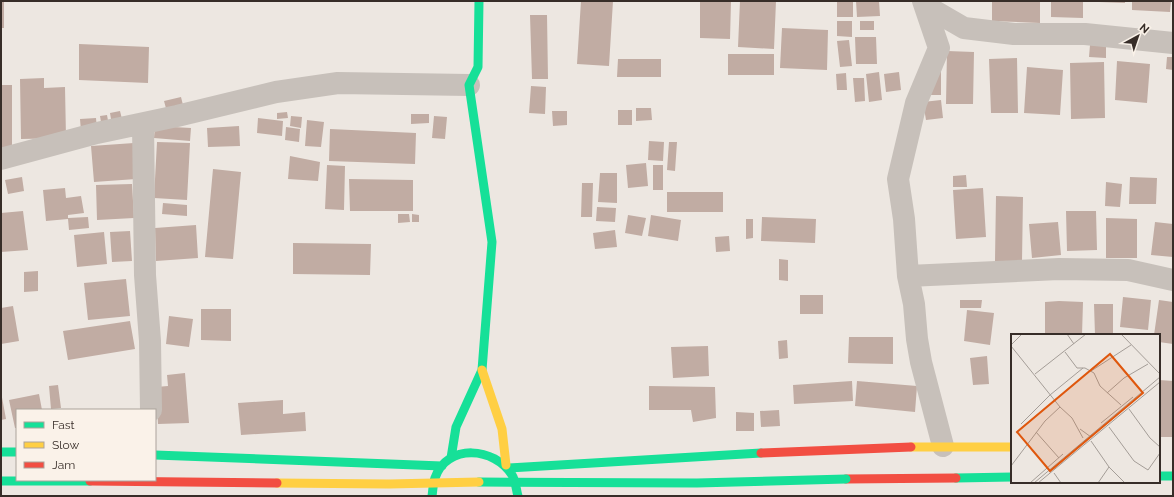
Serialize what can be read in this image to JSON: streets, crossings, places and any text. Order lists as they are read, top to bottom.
{
  "legend": ["Fast", "Slow", "Jam"],
  "north": "top right"
}
